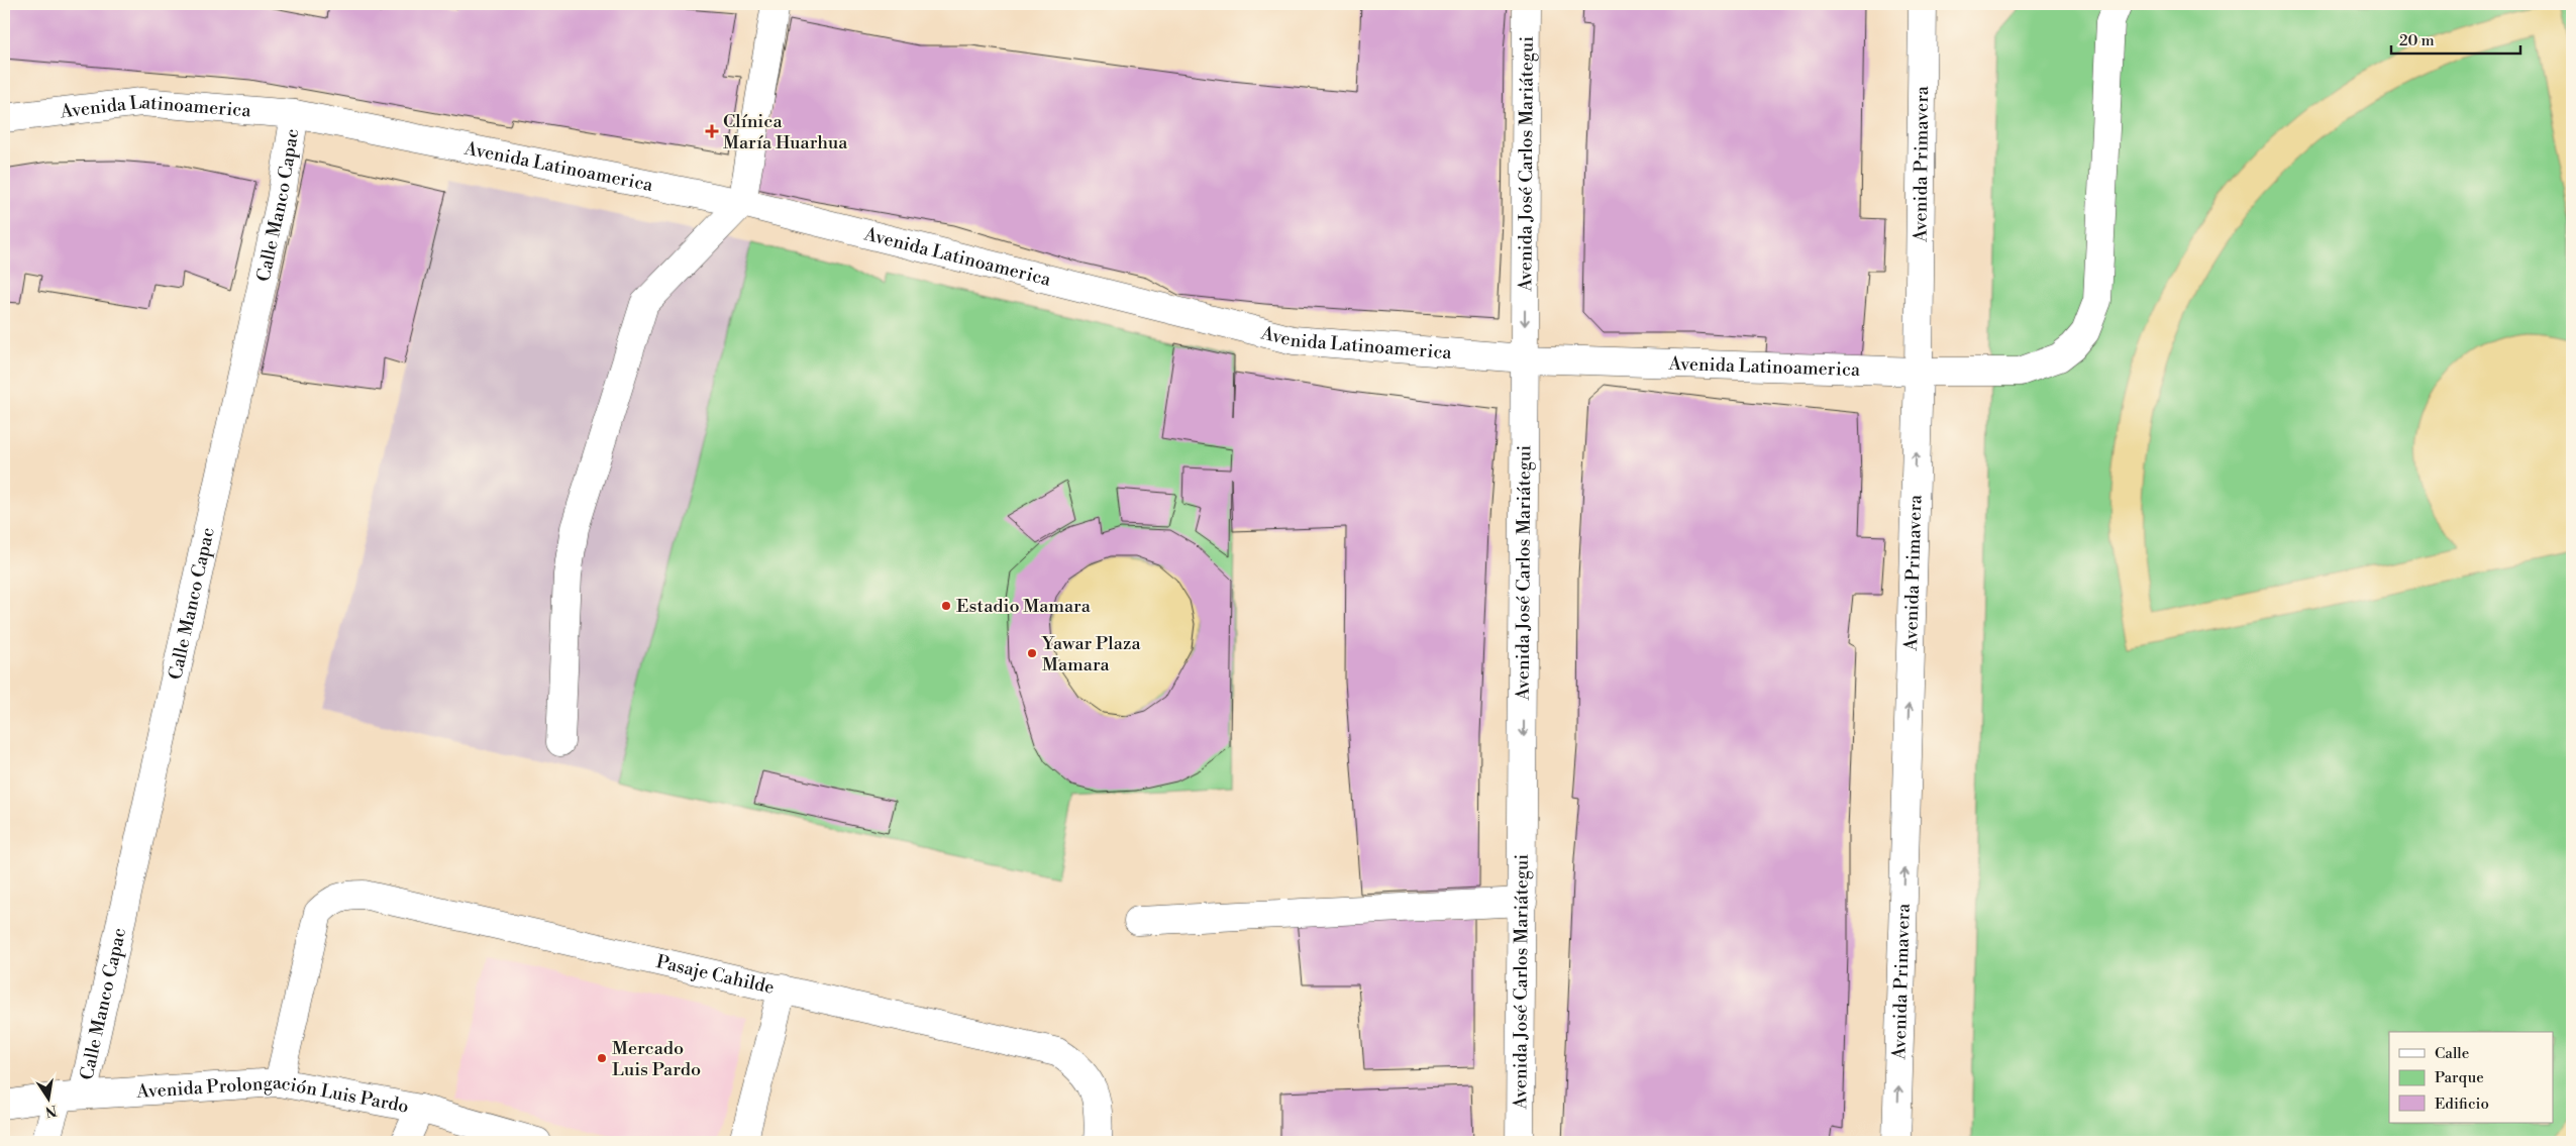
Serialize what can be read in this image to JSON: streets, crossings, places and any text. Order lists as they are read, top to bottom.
{
  "streets": {
    "street": [
      "Avenida Latinoamerica",
      "Avenida José Carlos Mariátegui",
      "Avenida Primavera",
      "Calle Manco Capac",
      "Pasaje Cahilde",
      "Avenida Prolongación Luis Pardo"
    ]
  },
  "crossings": [
    ["Avenida Latinoamerica", "Avenida José Carlos Mariátegui"],
    ["Avenida Latinoamerica", "Avenida Primavera"],
    ["Avenida Latinoamerica", "Calle Manco Capac"],
    ["Calle Manco Capac", "Avenida Prolongación Luis Pardo"],
    ["Pasaje Cahilde", "Avenida Prolongación Luis Pardo"]
  ],
  "one_way": ["Avenida José Carlos Mariátegui", "Avenida Primavera"],
  "places": {
    "health": ["Clínica María Huarhua"],
    "other": ["Estadio Mamara", "Yawar Plaza Mamara", "Mercado Luis Pardo"]
  },
  "legend": ["Calle", "Parque", "Edificio"],
  "scale_bar": "20 m",
  "north": "bottom"
}
